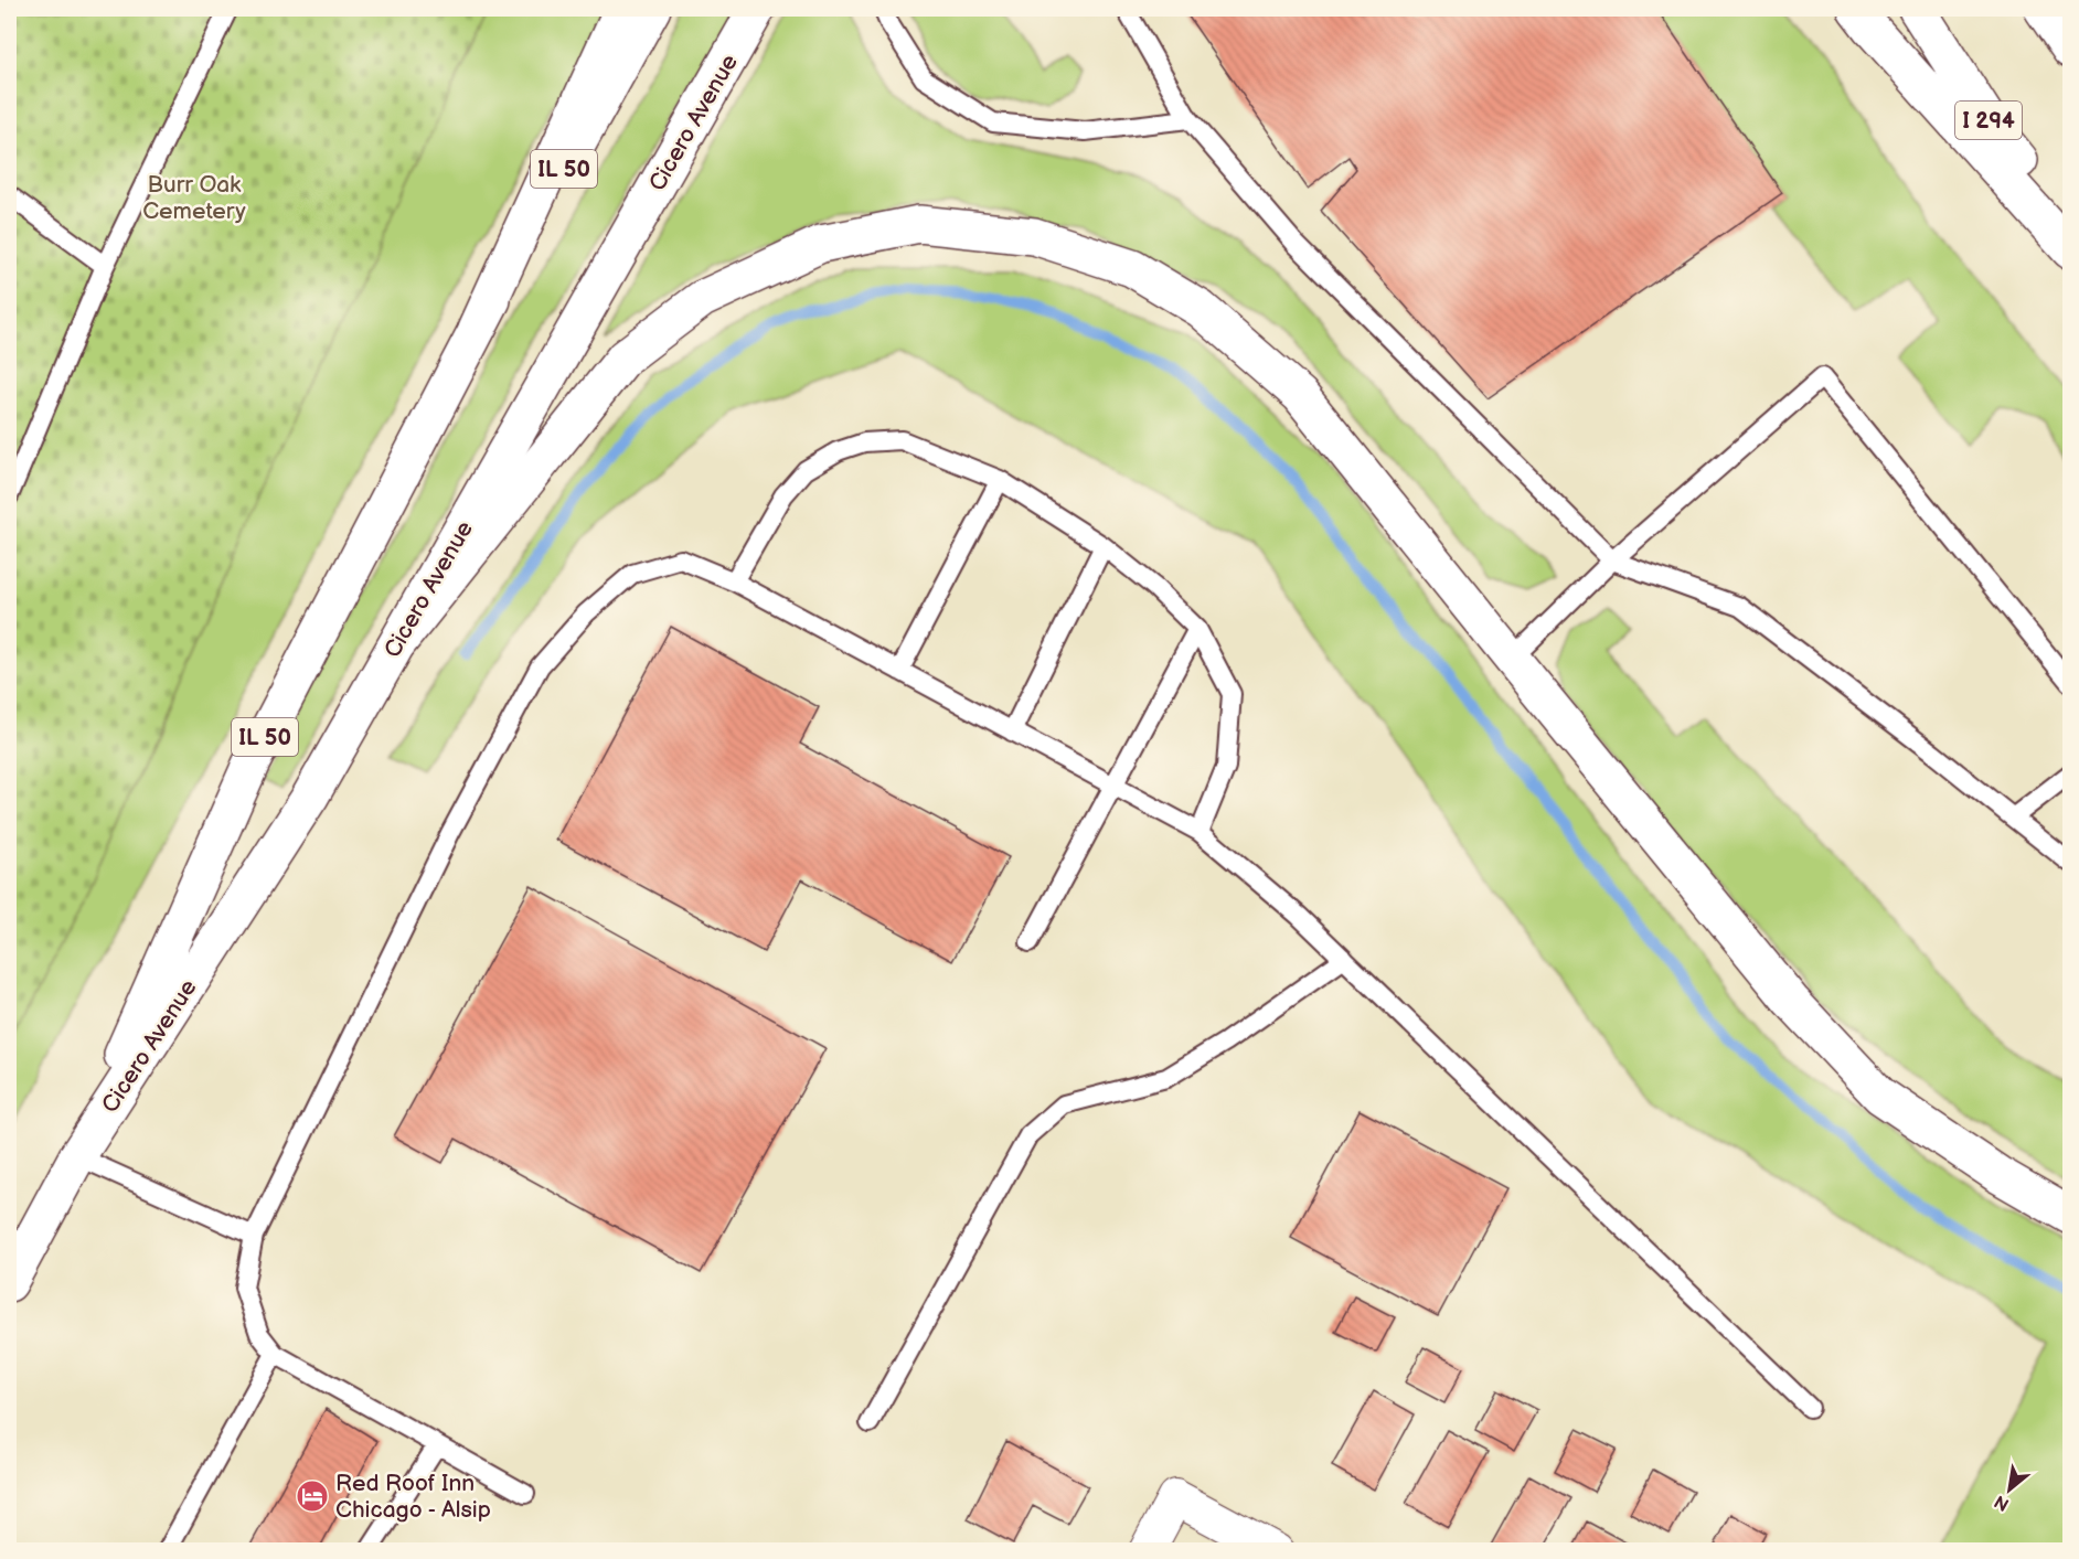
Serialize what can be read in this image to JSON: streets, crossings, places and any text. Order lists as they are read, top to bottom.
{
  "streets": {
    "main road": ["I 294", "Cicero Avenue", "IL 50"]
  },
  "parks": ["Burr Oak Cemetery"],
  "places": {
    "hotel": ["Red Roof Inn Chicago - Alsip"]
  },
  "north": "bottom left"
}
